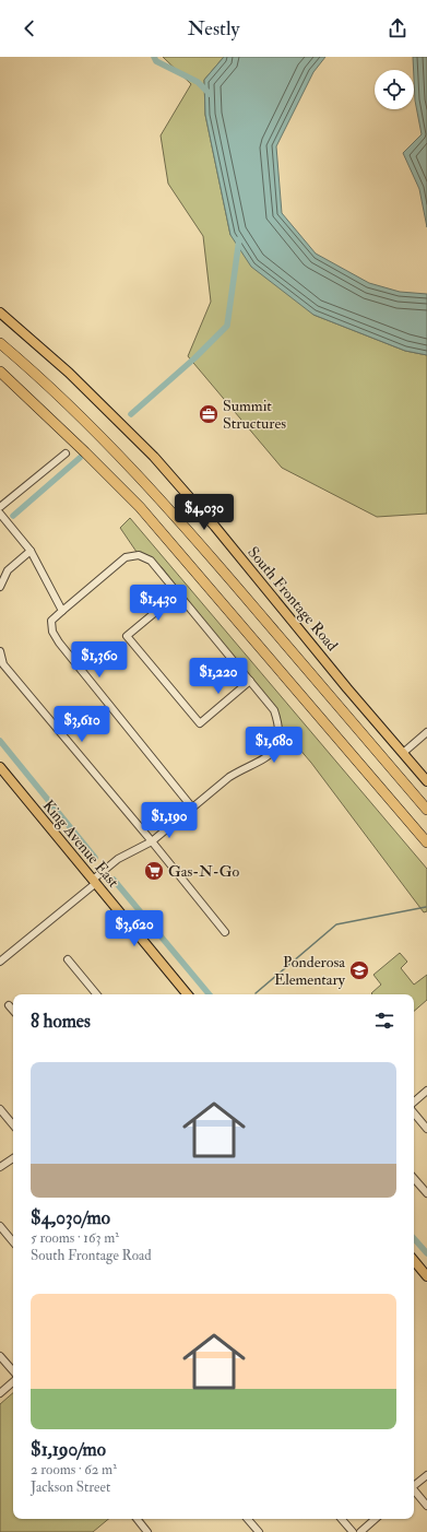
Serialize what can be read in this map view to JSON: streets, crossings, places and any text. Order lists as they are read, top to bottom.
{
  "streets": {
    "main road": ["South Frontage Road", "King Avenue East"]
  },
  "places": {
    "office": ["Summit Structures"],
    "supermarket": ["Gas-N-Go"],
    "school or university": ["Ponderosa Elementary"]
  },
  "page": {
    "header": "Nestly",
    "price": [
      "$4,030",
      "$1,430",
      "$1,360",
      "$1,220",
      "$3,610",
      "$1,680",
      "$1,190",
      "$3,620"
    ],
    "heading": "8 homes",
    "list": [
      {
        "name": "$4,030/mo",
        "note": "5 rooms · 163 m² · South Frontage Road"
      },
      {
        "name": "$1,190/mo",
        "note": "2 rooms · 62 m² · Jackson Street"
      }
    ]
  }
}
